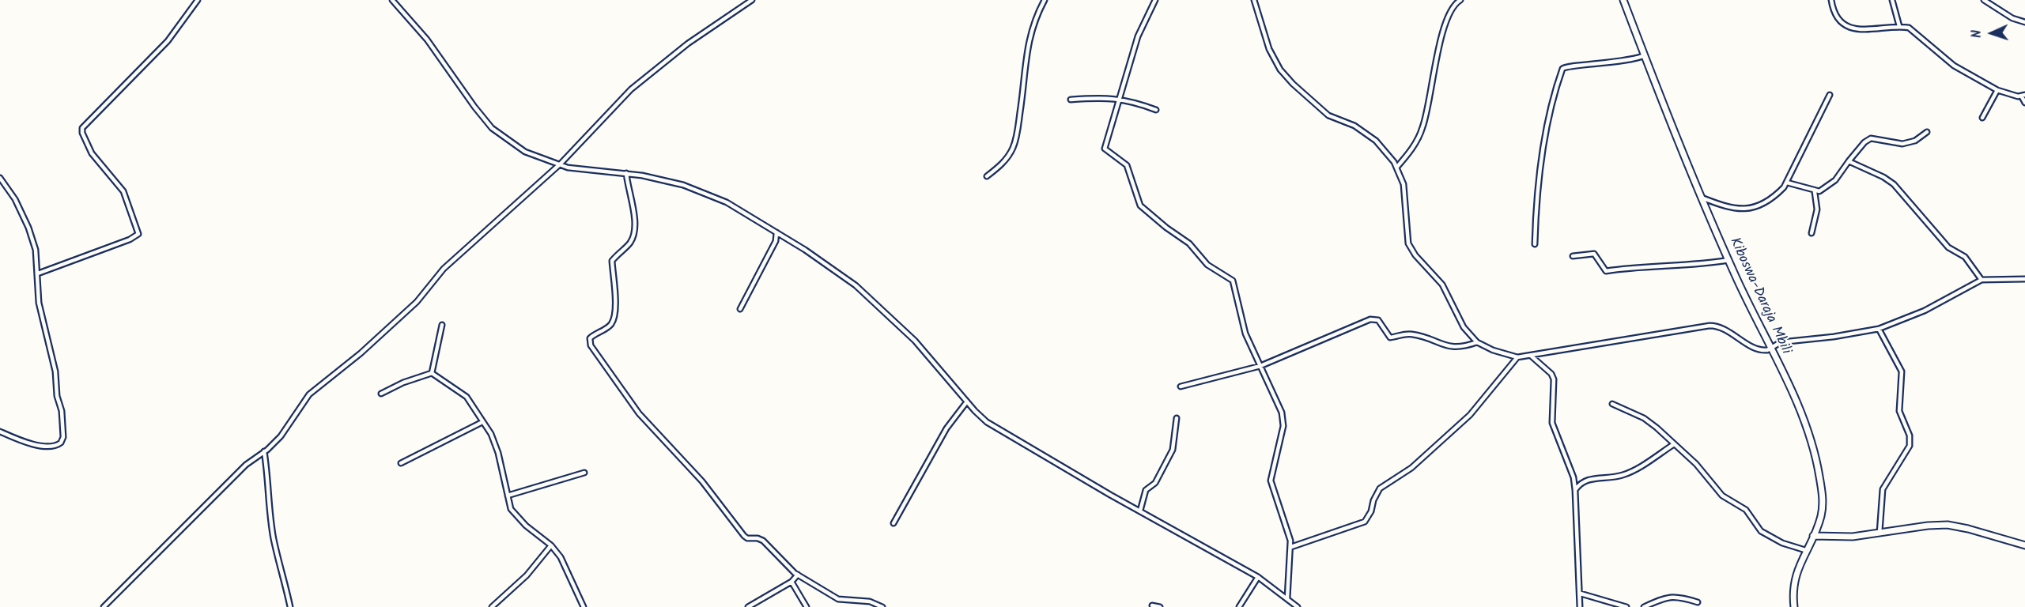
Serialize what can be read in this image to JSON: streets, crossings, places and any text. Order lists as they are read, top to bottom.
{
  "streets": {
    "main road": ["Kiboswa-Daraja Mbili"]
  },
  "north": "left"
}
